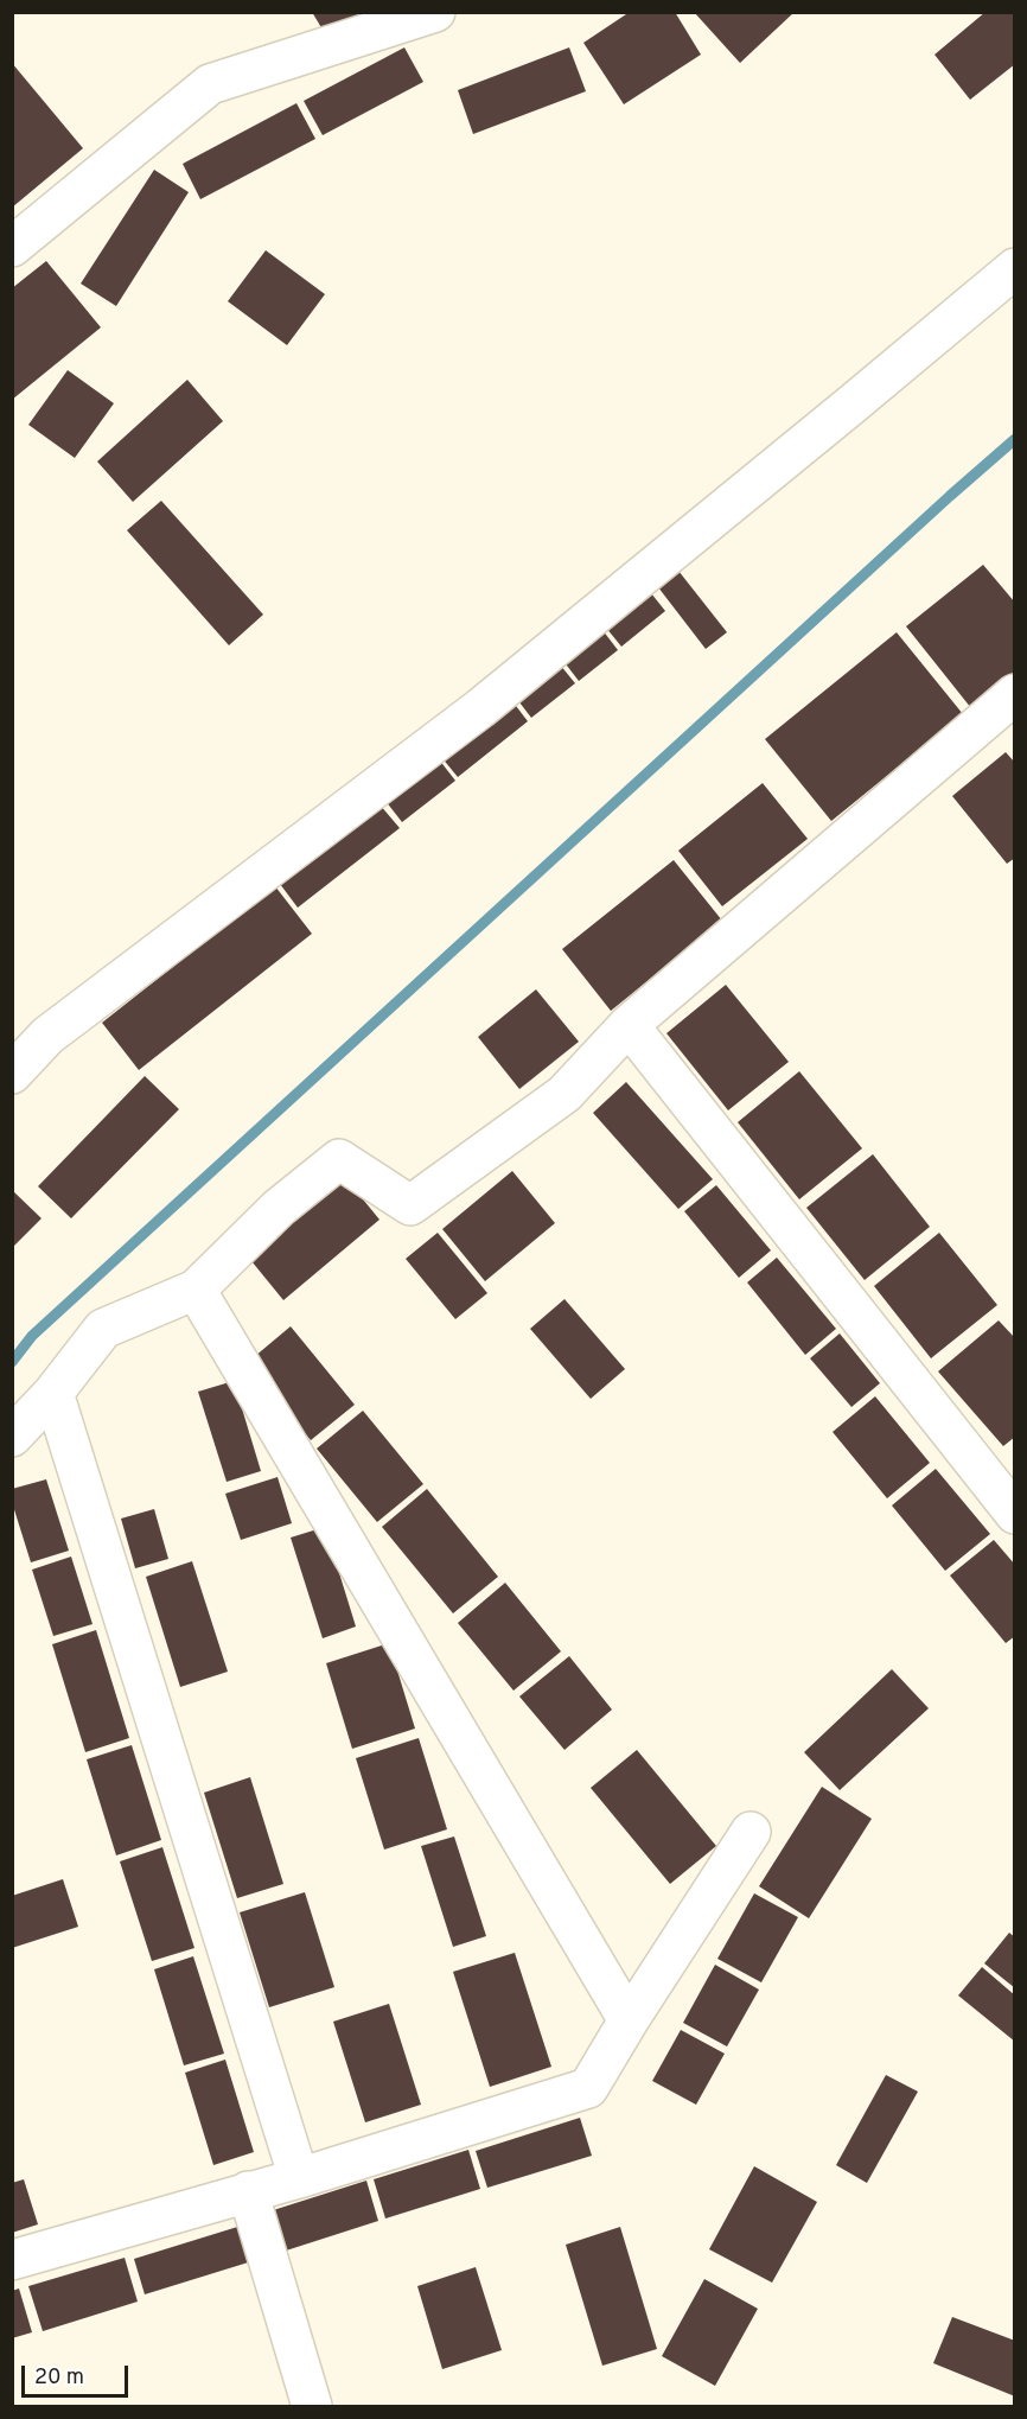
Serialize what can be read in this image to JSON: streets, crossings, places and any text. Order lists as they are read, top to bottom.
{
  "scale_bar": "20 m"
}
